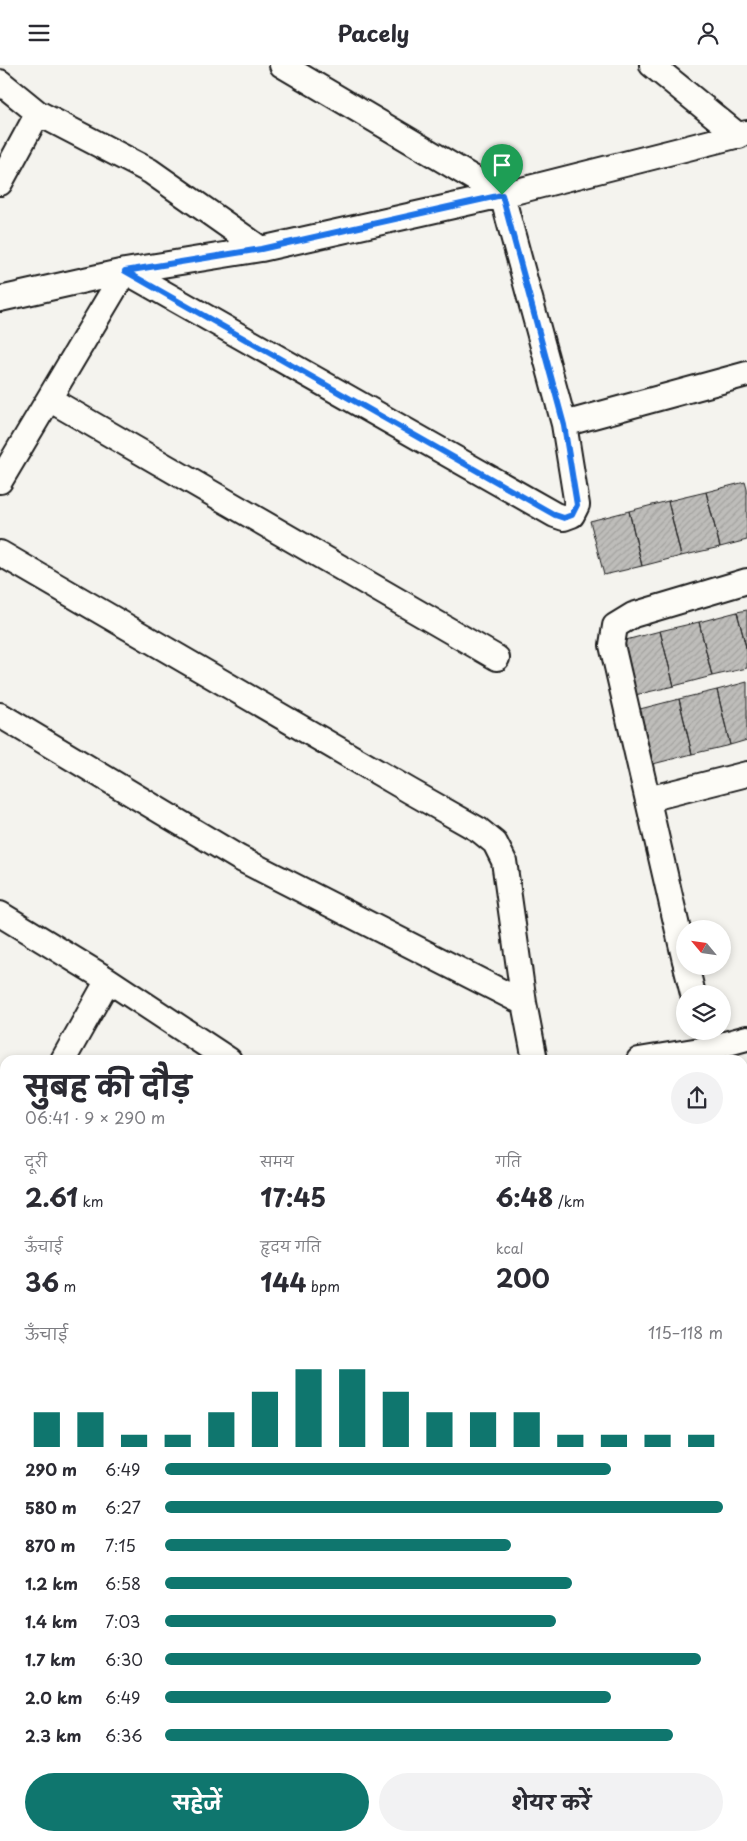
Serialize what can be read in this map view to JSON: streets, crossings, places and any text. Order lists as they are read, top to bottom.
{
  "north": "top left",
  "page": {
    "header": "Pacely",
    "heading": ["सुबह की दौड़", "06:41 · 9 × 290 m"],
    "stats": [
      ["दूरी", "2.61 km"],
      ["समय", "17:45"],
      ["गति", "6:48 /km"],
      ["ऊँचाई", "36 m"],
      ["हृदय गति", "144 bpm"],
      ["kcal", "200"]
    ],
    "chart": ["ऊँचाई", "115–118 m"],
    "list": [
      {
        "name": "290 m",
        "note": "6:49"
      },
      {
        "name": "580 m",
        "note": "6:27"
      },
      {
        "name": "870 m",
        "note": "7:15"
      },
      {
        "name": "1.2 km",
        "note": "6:58"
      },
      {
        "name": "1.4 km",
        "note": "7:03"
      },
      {
        "name": "1.7 km",
        "note": "6:30"
      },
      {
        "name": "2.0 km",
        "note": "6:49"
      },
      {
        "name": "2.3 km",
        "note": "6:36"
      }
    ],
    "buttons": ["सहेजें", "शेयर करें"]
  }
}
